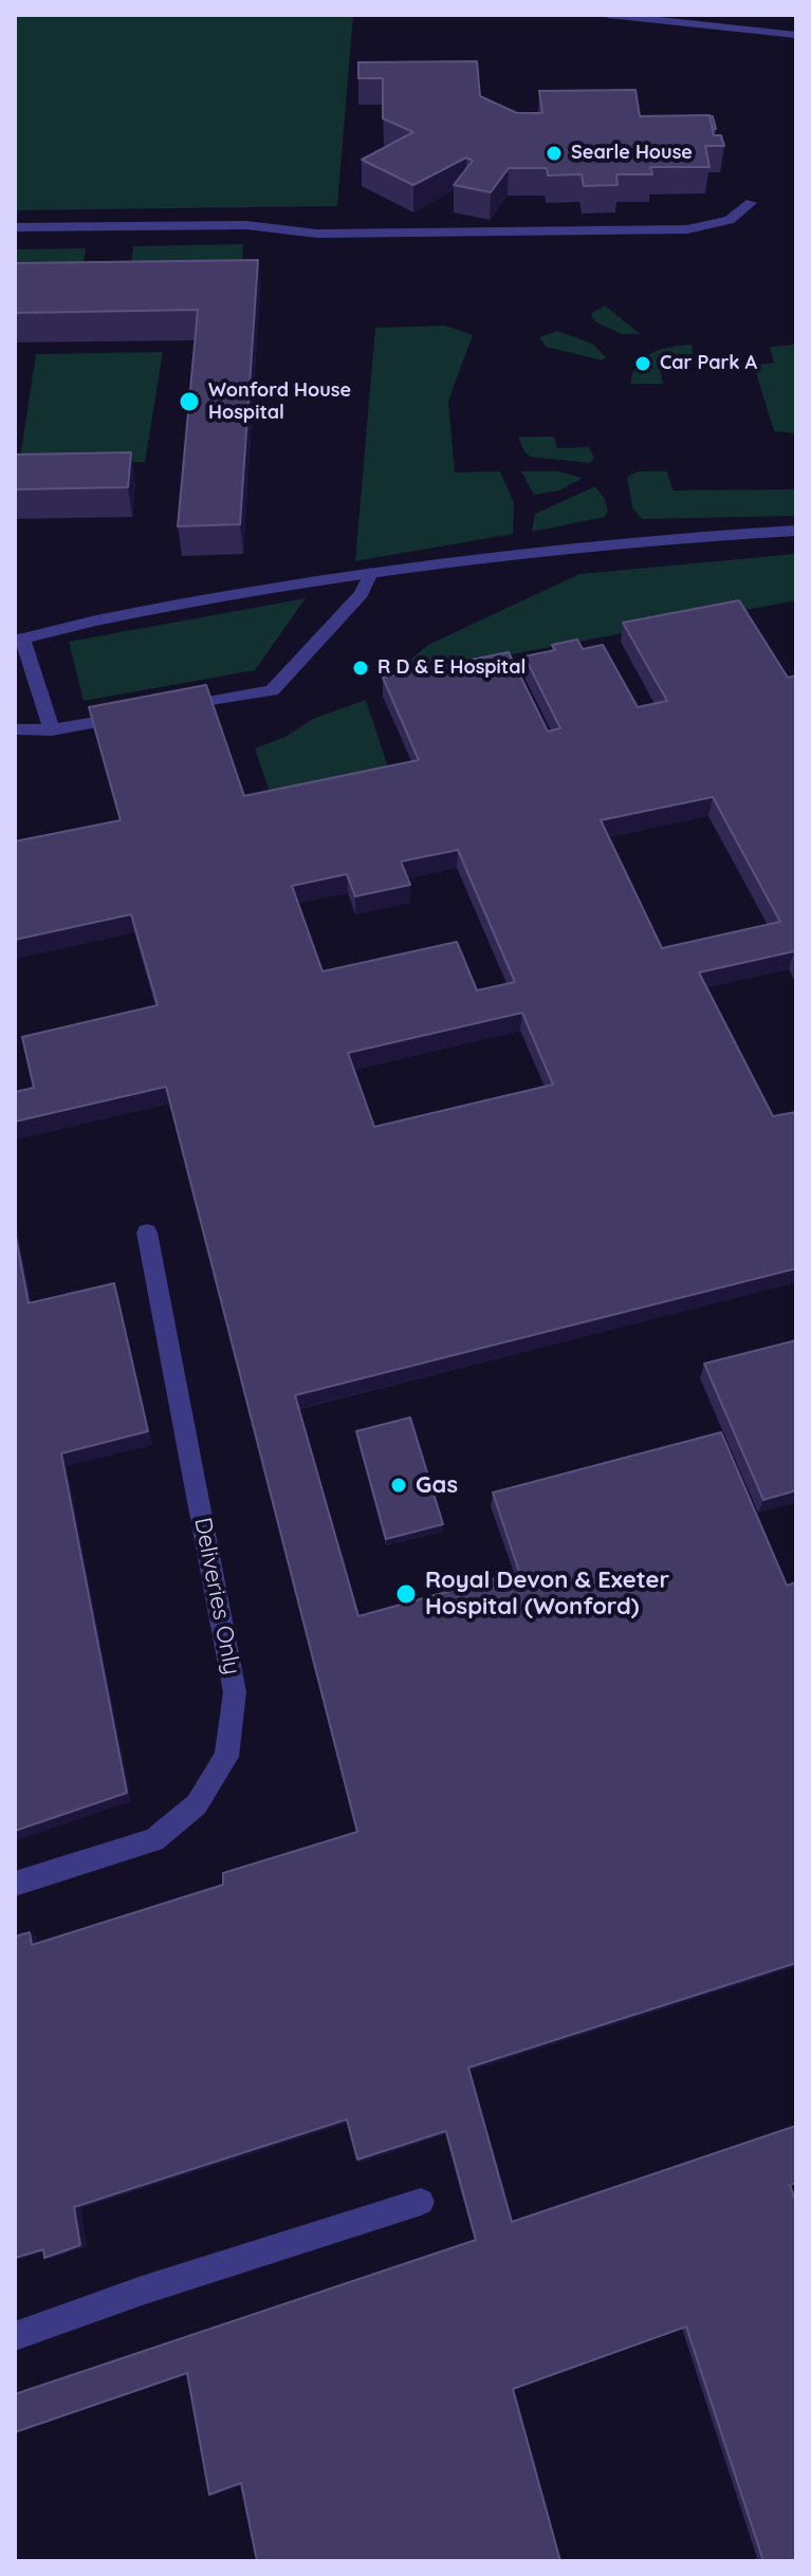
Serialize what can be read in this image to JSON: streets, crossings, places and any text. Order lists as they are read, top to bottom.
{
  "streets": {
    "street": ["Deliveries Only"]
  },
  "places": [
    "Searle House",
    "Car Park A",
    "Wonford House Hospital",
    "R D & E Hospital",
    "Gas",
    "Royal Devon & Exeter Hospital (Wonford)"
  ]
}
